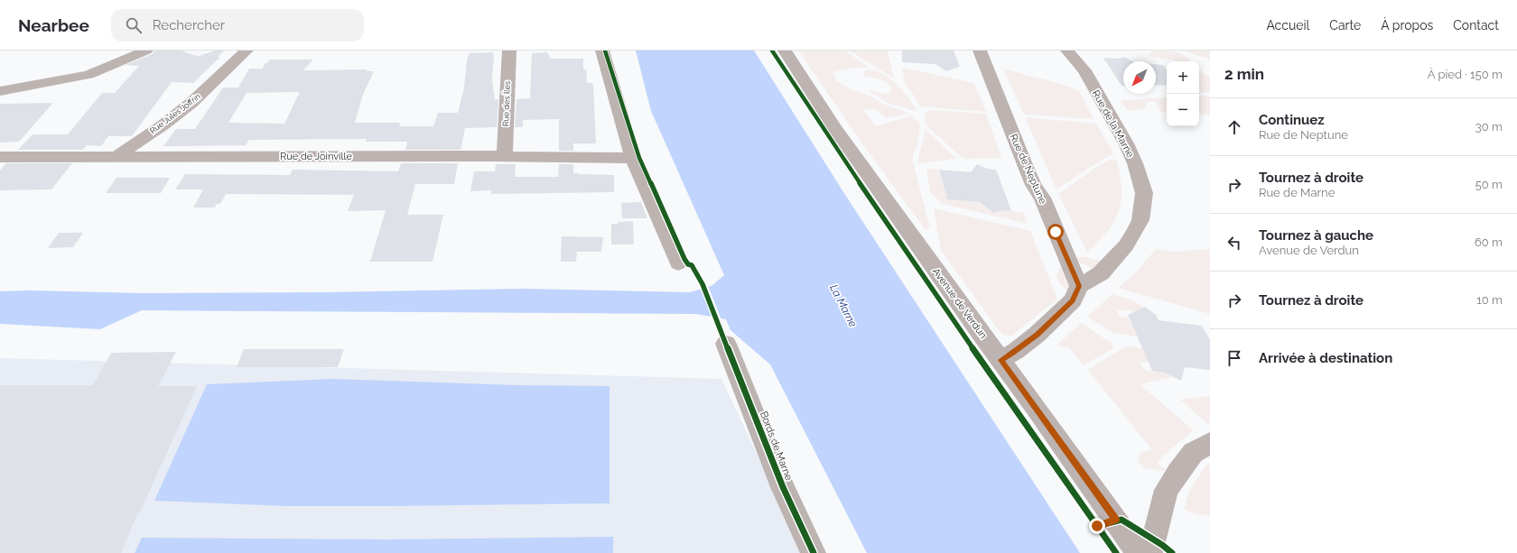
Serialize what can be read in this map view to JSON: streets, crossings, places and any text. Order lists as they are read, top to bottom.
{
  "streets": {
    "street": [
      "Rue des Îles",
      "Rue Jules Joffrin",
      "Rue de la Marne",
      "Rue de Joinville",
      "Rue de Neptune",
      "Avenue de Verdun",
      "Bords de Marne"
    ]
  },
  "crossings": [
    ["Rue des Îles", "Rue de Joinville"],
    ["Rue Jules Joffrin", "Rue de Joinville"],
    ["Rue de la Marne", "Rue de Neptune"]
  ],
  "water": ["La Marne"],
  "north": "bottom left",
  "page": {
    "header": "Nearbee",
    "search": "Rechercher",
    "nav": [
      "Accueil",
      "Carte",
      "À propos",
      "Contact"
    ],
    "heading": ["2 min", "À pied · 150 m"],
    "map_buttons": ["+", "−"],
    "list": [
      ["Continuez", "Rue de Neptune", "30 m"],
      ["Tournez à droite", "Rue de Marne", "50 m"],
      ["Tournez à gauche", "Avenue de Verdun", "60 m"],
      ["Tournez à droite", "10 m"],
      "Arrivée à destination"
    ]
  }
}
